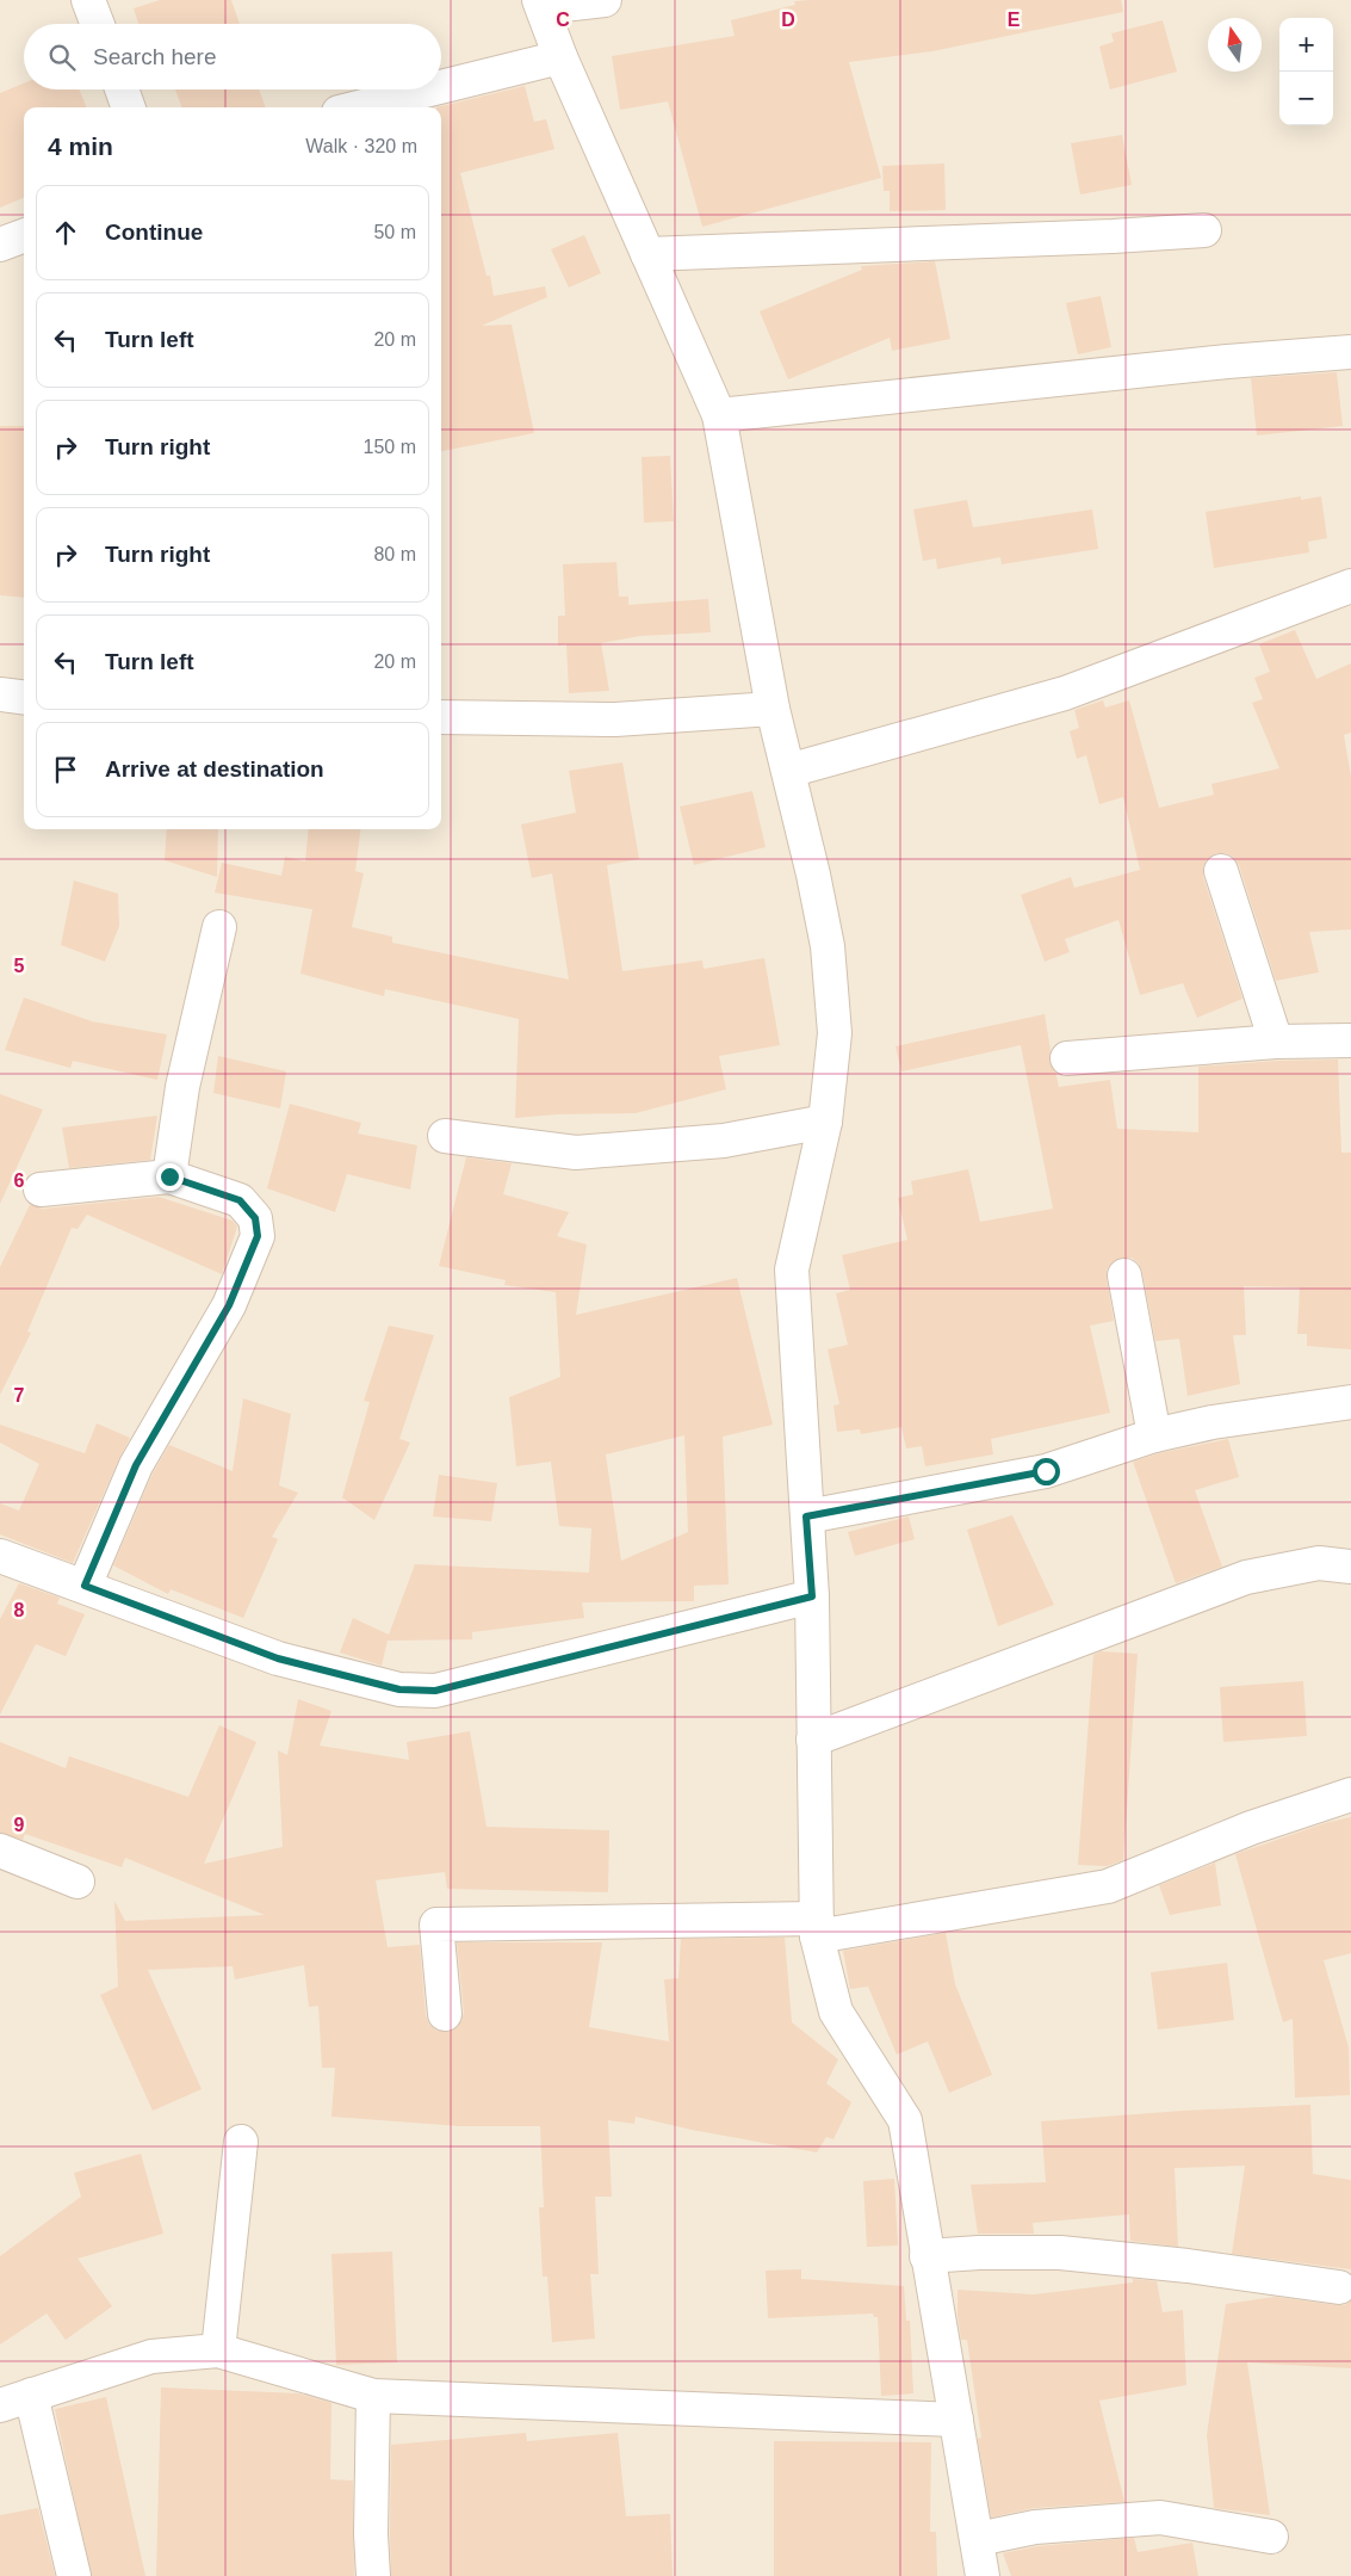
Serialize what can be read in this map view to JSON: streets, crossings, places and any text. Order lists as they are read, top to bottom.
{
  "north": "top",
  "page": {
    "map_buttons": ["+", "−"],
    "search": "Search here",
    "heading": ["4 min", "Walk · 320 m"],
    "list": [
      ["Continue", "50 m"],
      ["Turn left", "20 m"],
      ["Turn right", "150 m"],
      ["Turn right", "80 m"],
      ["Turn left", "20 m"],
      "Arrive at destination"
    ]
  },
  "grid": {
    "columns": ["C", "D", "E"],
    "rows": [
      "5",
      "6",
      "7",
      "8",
      "9"
    ]
  }
}
